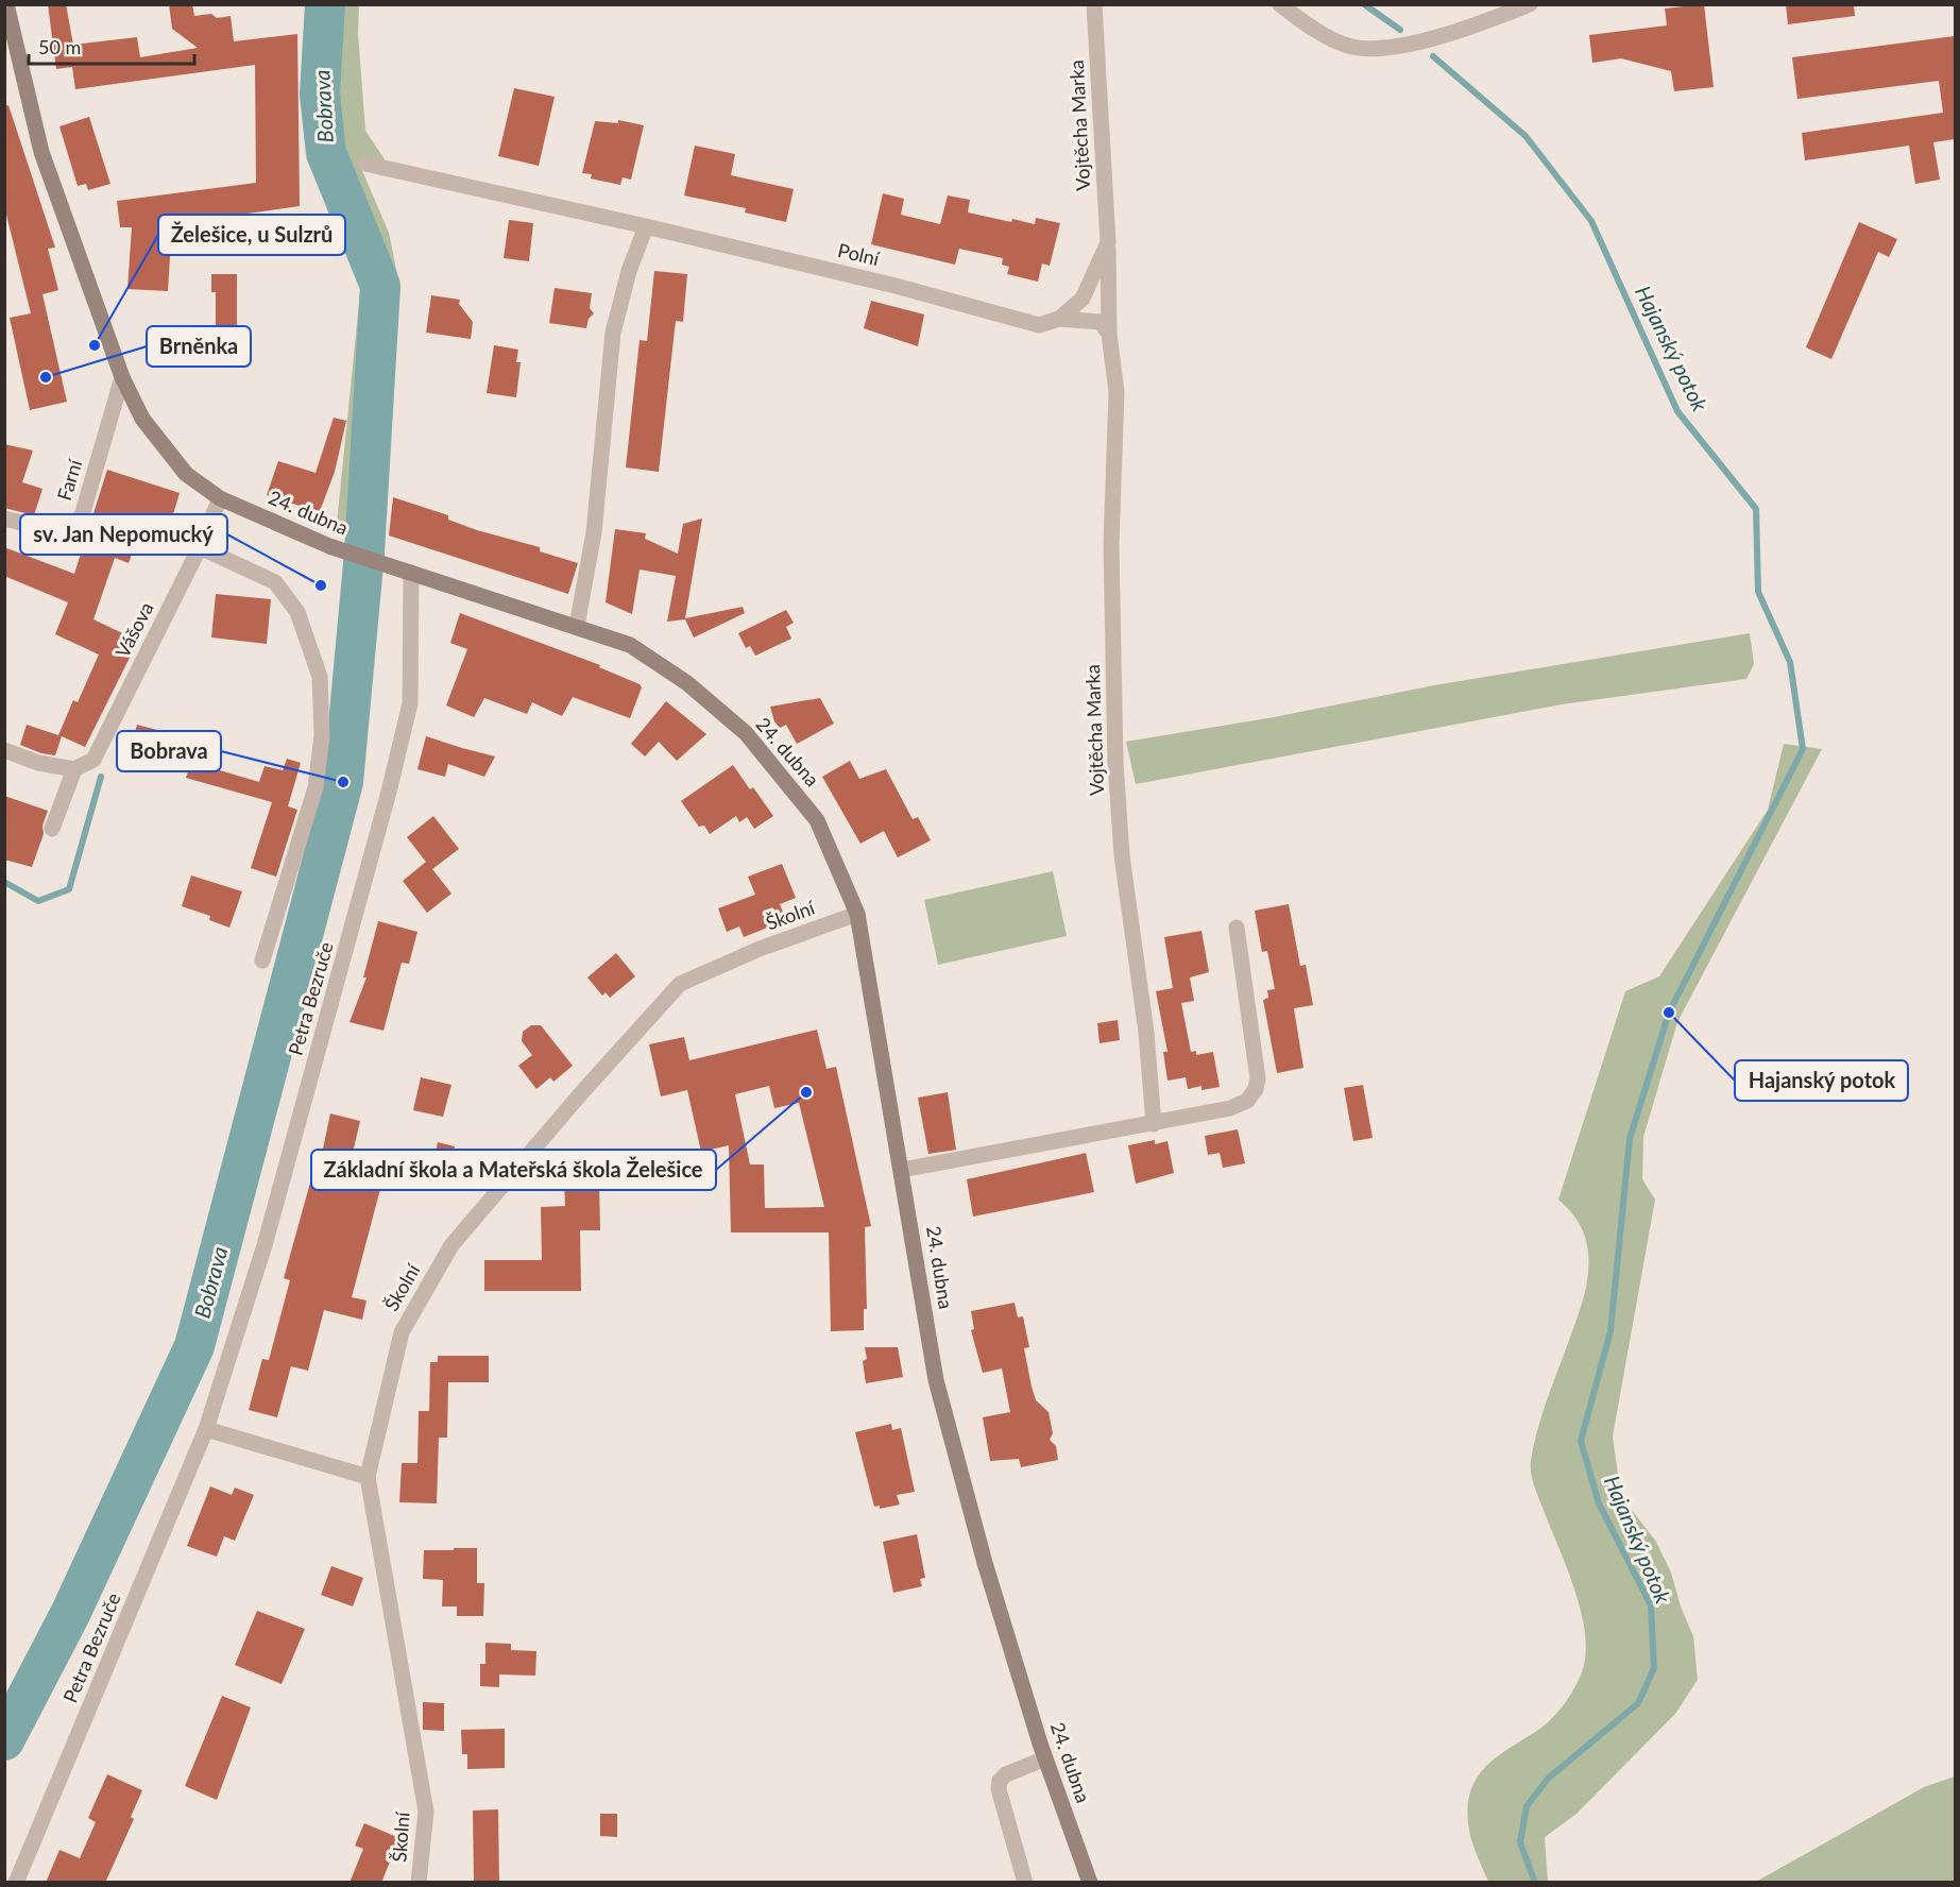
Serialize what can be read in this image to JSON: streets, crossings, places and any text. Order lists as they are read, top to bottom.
{
  "streets": {
    "main road": ["24. dubna"],
    "street": [
      "Vojtěcha Marka",
      "Polní",
      "Farní",
      "Vášova",
      "Školní",
      "Petra Bezruče"
    ]
  },
  "crossings": [
    ["Vojtěcha Marka", "Polní"],
    ["Farní", "24. dubna"],
    ["24. dubna", "Vášova"],
    ["24. dubna", "Školní"],
    ["24. dubna", "Petra Bezruče"]
  ],
  "water": ["Bobrava", "Hajanský potok"],
  "places": [
    "Želešice, u Sulzrů",
    "Brněnka",
    "sv. Jan Nepomucký",
    "Bobrava",
    "Hajanský potok",
    "Základní škola a Mateřská škola Želešice"
  ],
  "scale_bar": "50 m"
}
